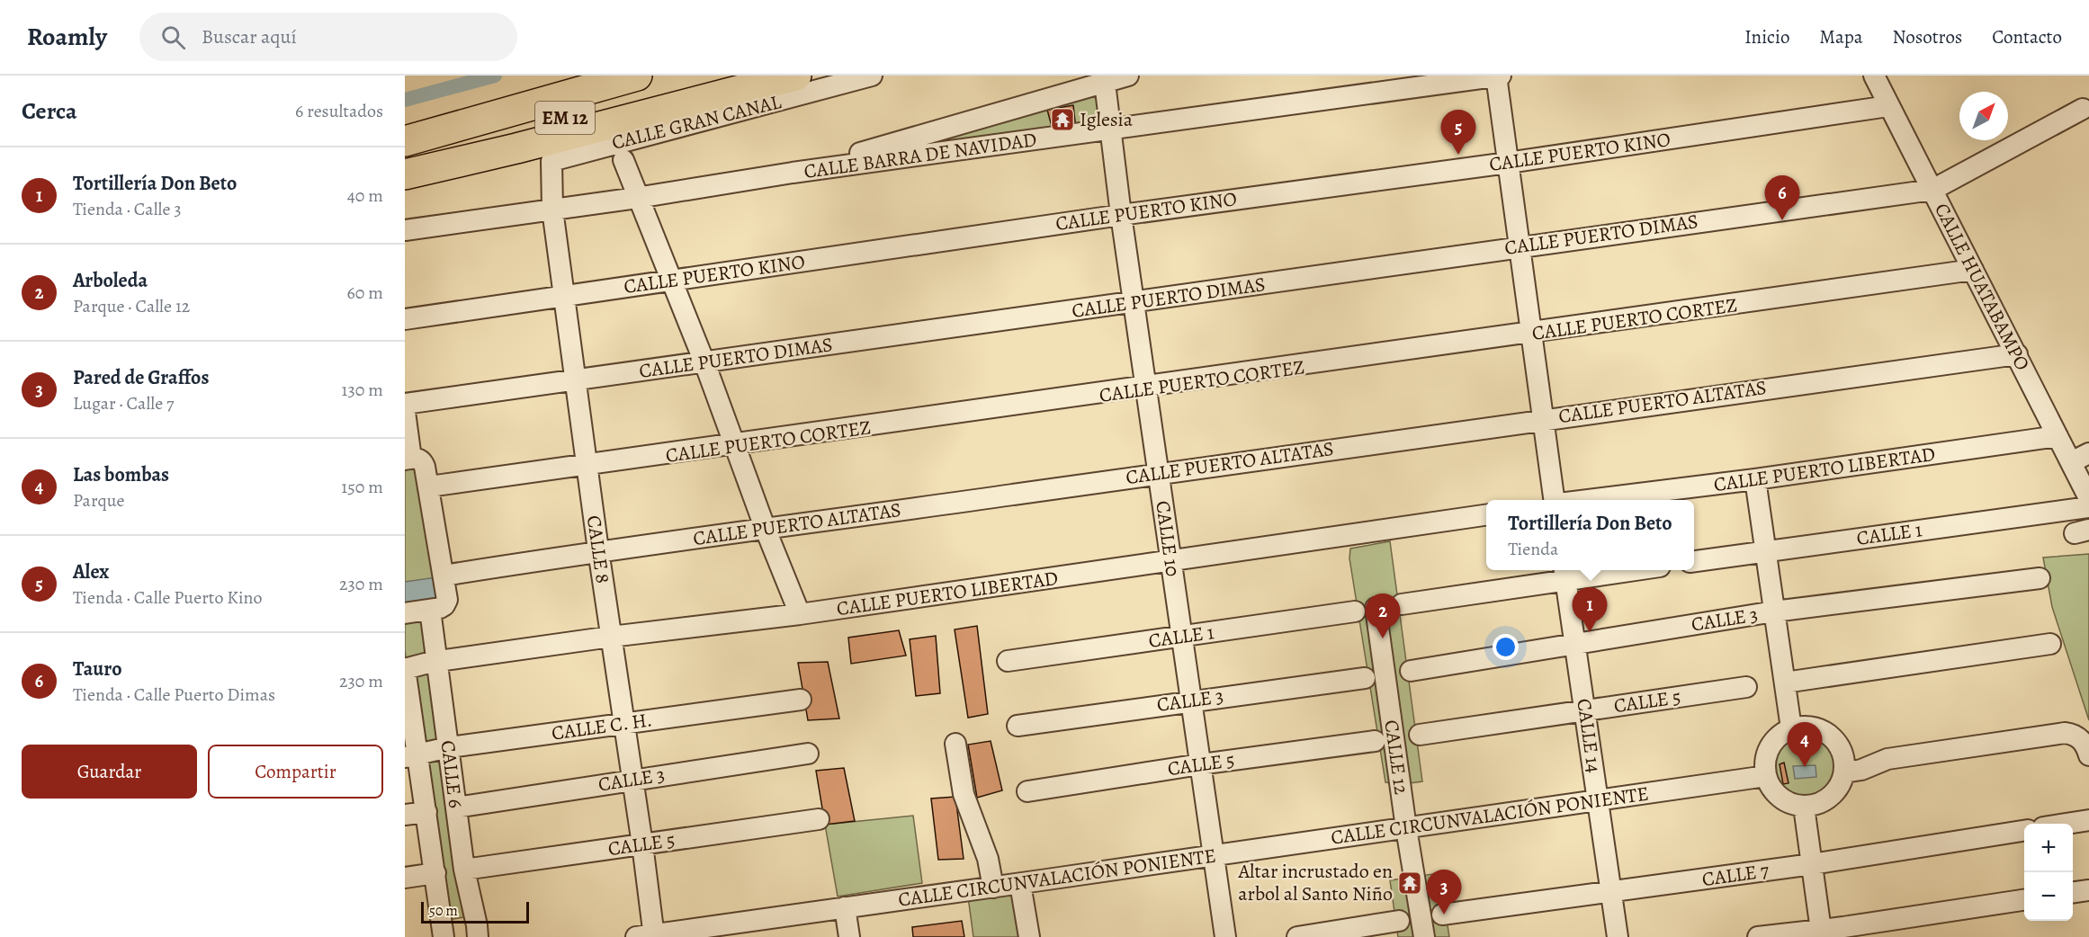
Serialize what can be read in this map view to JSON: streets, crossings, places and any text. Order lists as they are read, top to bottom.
{
  "streets": {
    "highway": ["EM 12"],
    "street": [
      "CALLE GRAN CANAL",
      "CALLE PUERTO KINO",
      "CALLE BARRA DE NAVIDAD",
      "CALLE PUERTO DIMAS",
      "CALLE HUATABAMPO",
      "CALLE PUERTO CORTEZ",
      "CALLE PUERTO ALTATAS",
      "CALLE PUERTO LIBERTAD",
      "CALLE 1",
      "CALLE 10",
      "CALLE 8",
      "CALLE 3",
      "CALLE 5",
      "CALLE C. H.",
      "CALLE 14",
      "CALLE 12",
      "CALLE 6",
      "CALLE CIRCUNVALACIÓN PONIENTE",
      "CALLE 7"
    ]
  },
  "crossings": [
    ["CALLE GRAN CANAL", "CALLE 8"],
    ["CALLE PUERTO KINO", "CALLE HUATABAMPO"],
    ["CALLE PUERTO KINO", "CALLE 10"],
    ["CALLE PUERTO KINO", "CALLE 8"],
    ["CALLE BARRA DE NAVIDAD", "CALLE 10"],
    ["CALLE BARRA DE NAVIDAD", "CALLE 8"],
    ["CALLE PUERTO DIMAS", "CALLE HUATABAMPO"],
    ["CALLE PUERTO DIMAS", "CALLE 10"],
    ["CALLE PUERTO DIMAS", "CALLE 8"],
    ["CALLE HUATABAMPO", "CALLE PUERTO CORTEZ"],
    ["CALLE HUATABAMPO", "CALLE PUERTO ALTATAS"],
    ["CALLE HUATABAMPO", "CALLE PUERTO LIBERTAD"],
    ["CALLE PUERTO CORTEZ", "CALLE 10"],
    ["CALLE PUERTO CORTEZ", "CALLE 8"],
    ["CALLE PUERTO ALTATAS", "CALLE 10"],
    ["CALLE PUERTO ALTATAS", "CALLE 8"],
    ["CALLE PUERTO LIBERTAD", "CALLE 10"],
    ["CALLE PUERTO LIBERTAD", "CALLE 8"],
    ["CALLE PUERTO LIBERTAD", "CALLE 6"],
    ["CALLE 1", "CALLE 10"],
    ["CALLE 10", "CALLE 3"],
    ["CALLE 10", "CALLE 5"],
    ["CALLE 10", "CALLE CIRCUNVALACIÓN PONIENTE"],
    ["CALLE 8", "CALLE 3"],
    ["CALLE 8", "CALLE 5"],
    ["CALLE 8", "CALLE C. H."],
    ["CALLE 8", "CALLE CIRCUNVALACIÓN PONIENTE"],
    ["CALLE 3", "CALLE 14"],
    ["CALLE 3", "CALLE 6"],
    ["CALLE 5", "CALLE 14"],
    ["CALLE 5", "CALLE 6"],
    ["CALLE C. H.", "CALLE 6"],
    ["CALLE 14", "CALLE CIRCUNVALACIÓN PONIENTE"],
    ["CALLE 14", "CALLE 7"],
    ["CALLE 12", "CALLE CIRCUNVALACIÓN PONIENTE"]
  ],
  "places": {
    "temple": ["Iglesia", "Altar incrustado en arbol al Santo Niño"]
  },
  "scale_bar": "50 m",
  "north": "top right",
  "page": {
    "header": "Roamly",
    "search": "Buscar aquí",
    "nav": [
      "Inicio",
      "Mapa",
      "Nosotros",
      "Contacto"
    ],
    "heading": ["Cerca", "6 resultados"],
    "pins": [
      "5",
      "6",
      "1",
      "2",
      "4",
      "3"
    ],
    "list": [
      {
        "mark": "1",
        "name": "Tortillería Don Beto",
        "note": "Tienda · Calle 3",
        "value": "40 m"
      },
      {
        "mark": "2",
        "name": "Arboleda",
        "note": "Parque · Calle 12",
        "value": "60 m"
      },
      {
        "mark": "3",
        "name": "Pared de Graffos",
        "note": "Lugar · Calle 7",
        "value": "130 m"
      },
      {
        "mark": "4",
        "name": "Las bombas",
        "note": "Parque",
        "value": "150 m"
      },
      {
        "mark": "5",
        "name": "Alex",
        "note": "Tienda · Calle Puerto Kino",
        "value": "230 m"
      },
      {
        "mark": "6",
        "name": "Tauro",
        "note": "Tienda · Calle Puerto Dimas",
        "value": "230 m"
      }
    ],
    "popup": ["Tortillería Don Beto", "Tienda"],
    "buttons": ["Guardar", "Compartir"],
    "map_buttons": ["+", "−"],
    "scale": "50 m"
  }
}
